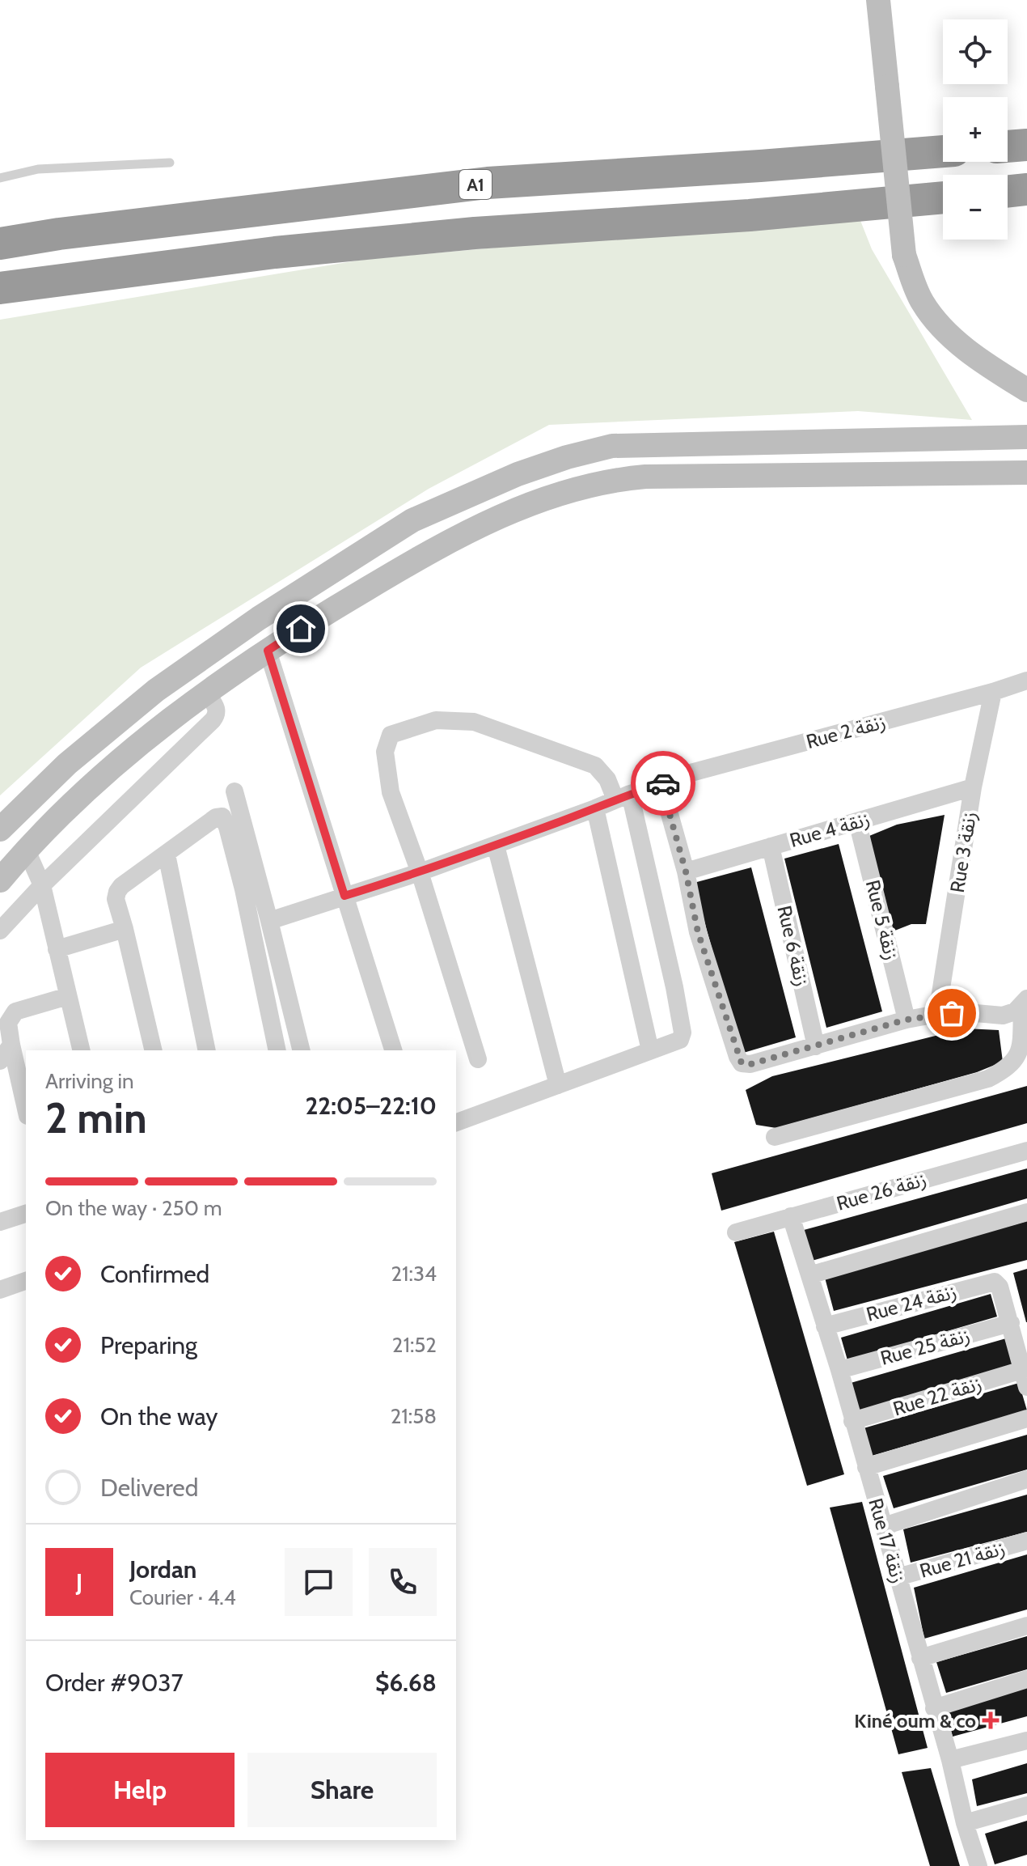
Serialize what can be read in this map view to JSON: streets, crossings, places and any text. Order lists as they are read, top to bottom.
{
  "streets": {
    "highway": ["A1"],
    "street": [
      "Rue 2 زنقة",
      "Rue 4 زنقة",
      "Rue 3 زنقة",
      "Rue 5 زنقة",
      "Rue 6 زنقة",
      "Rue 26 زنقة",
      "Rue 24 زنقة",
      "Rue 25 زنقة",
      "Rue 22 زنقة",
      "Rue 17 زنقة",
      "Rue 21 زنقة"
    ]
  },
  "crossings": [
    ["Rue 2 زنقة", "Rue 3 زنقة"],
    ["Rue 4 زنقة", "Rue 3 زنقة"],
    ["Rue 4 زنقة", "Rue 5 زنقة"],
    ["Rue 4 زنقة", "Rue 6 زنقة"],
    ["Rue 26 زنقة", "Rue 17 زنقة"],
    ["Rue 24 زنقة", "Rue 25 زنقة"],
    ["Rue 24 زنقة", "Rue 17 زنقة"],
    ["Rue 25 زنقة", "Rue 17 زنقة"],
    ["Rue 22 زنقة", "Rue 17 زنقة"],
    ["Rue 17 زنقة", "Rue 21 زنقة"]
  ],
  "places": {
    "health": ["Kiné oum & co"]
  },
  "page": {
    "map_buttons": ["+", "−"],
    "heading": ["2 min", "Arriving in", "22:05–22:10"],
    "panel": [
      "Jordan",
      "Courier · 4.4",
      "Order #9037",
      "$6.68"
    ],
    "bar": "On the way · 250 m",
    "list": [
      ["Confirmed", "21:34"],
      ["Preparing", "21:52"],
      ["On the way", "21:58"],
      "Delivered"
    ],
    "round": "J",
    "buttons": ["Help", "Share"]
  }
}
